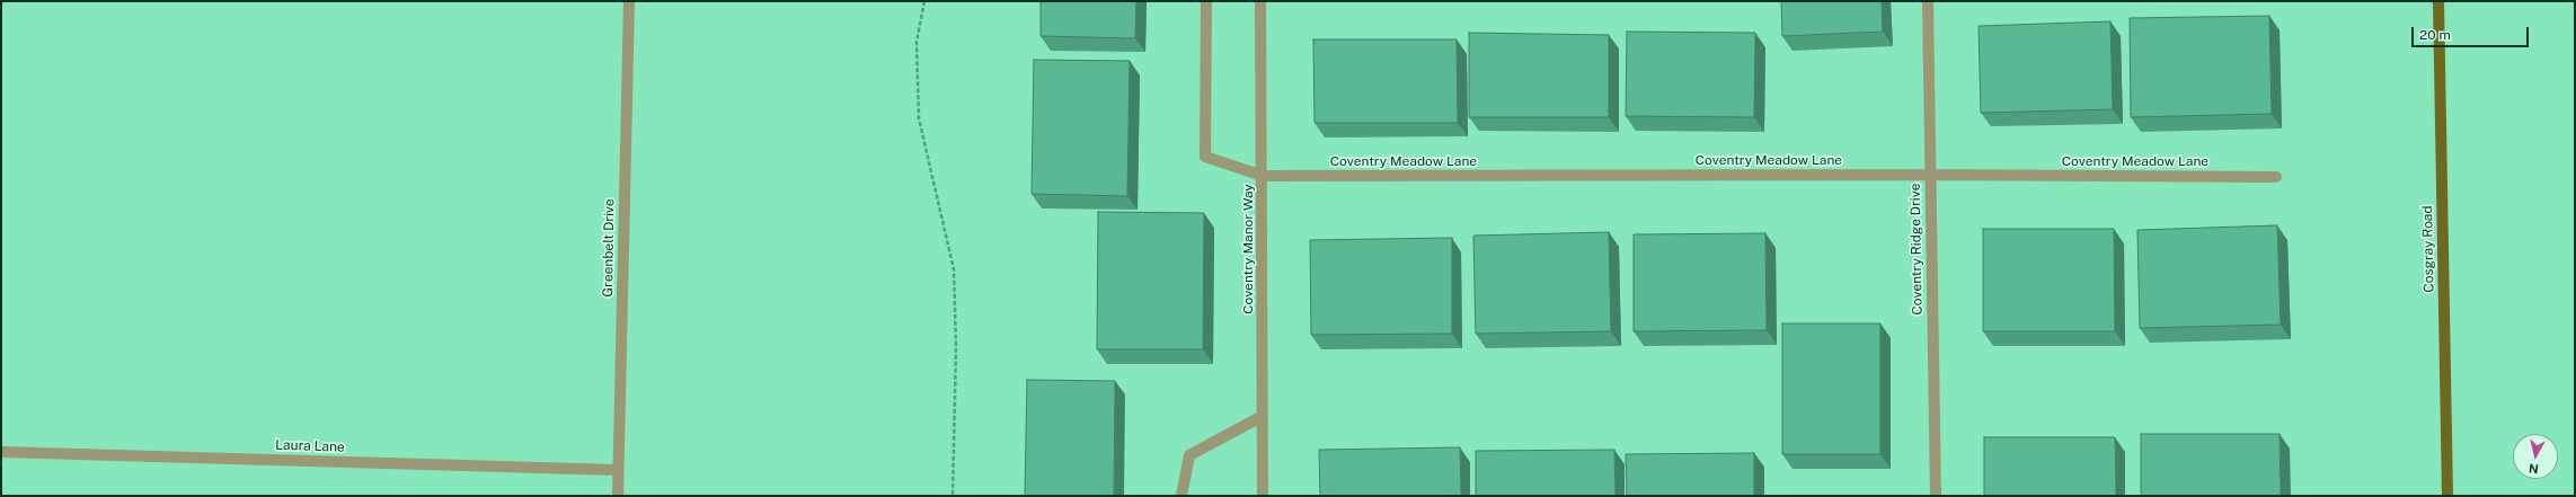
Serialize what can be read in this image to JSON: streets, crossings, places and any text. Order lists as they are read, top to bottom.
{
  "streets": {
    "main road": ["Cosgray Road"],
    "street": [
      "Coventry Meadow Lane",
      "Greenbelt Drive",
      "Coventry Manor Way",
      "Coventry Ridge Drive",
      "Laura Lane"
    ]
  },
  "crossings": [
    ["Coventry Meadow Lane", "Coventry Manor Way"],
    ["Coventry Meadow Lane", "Coventry Ridge Drive"],
    ["Greenbelt Drive", "Laura Lane"]
  ],
  "scale_bar": "20 m",
  "north": "bottom"
}
